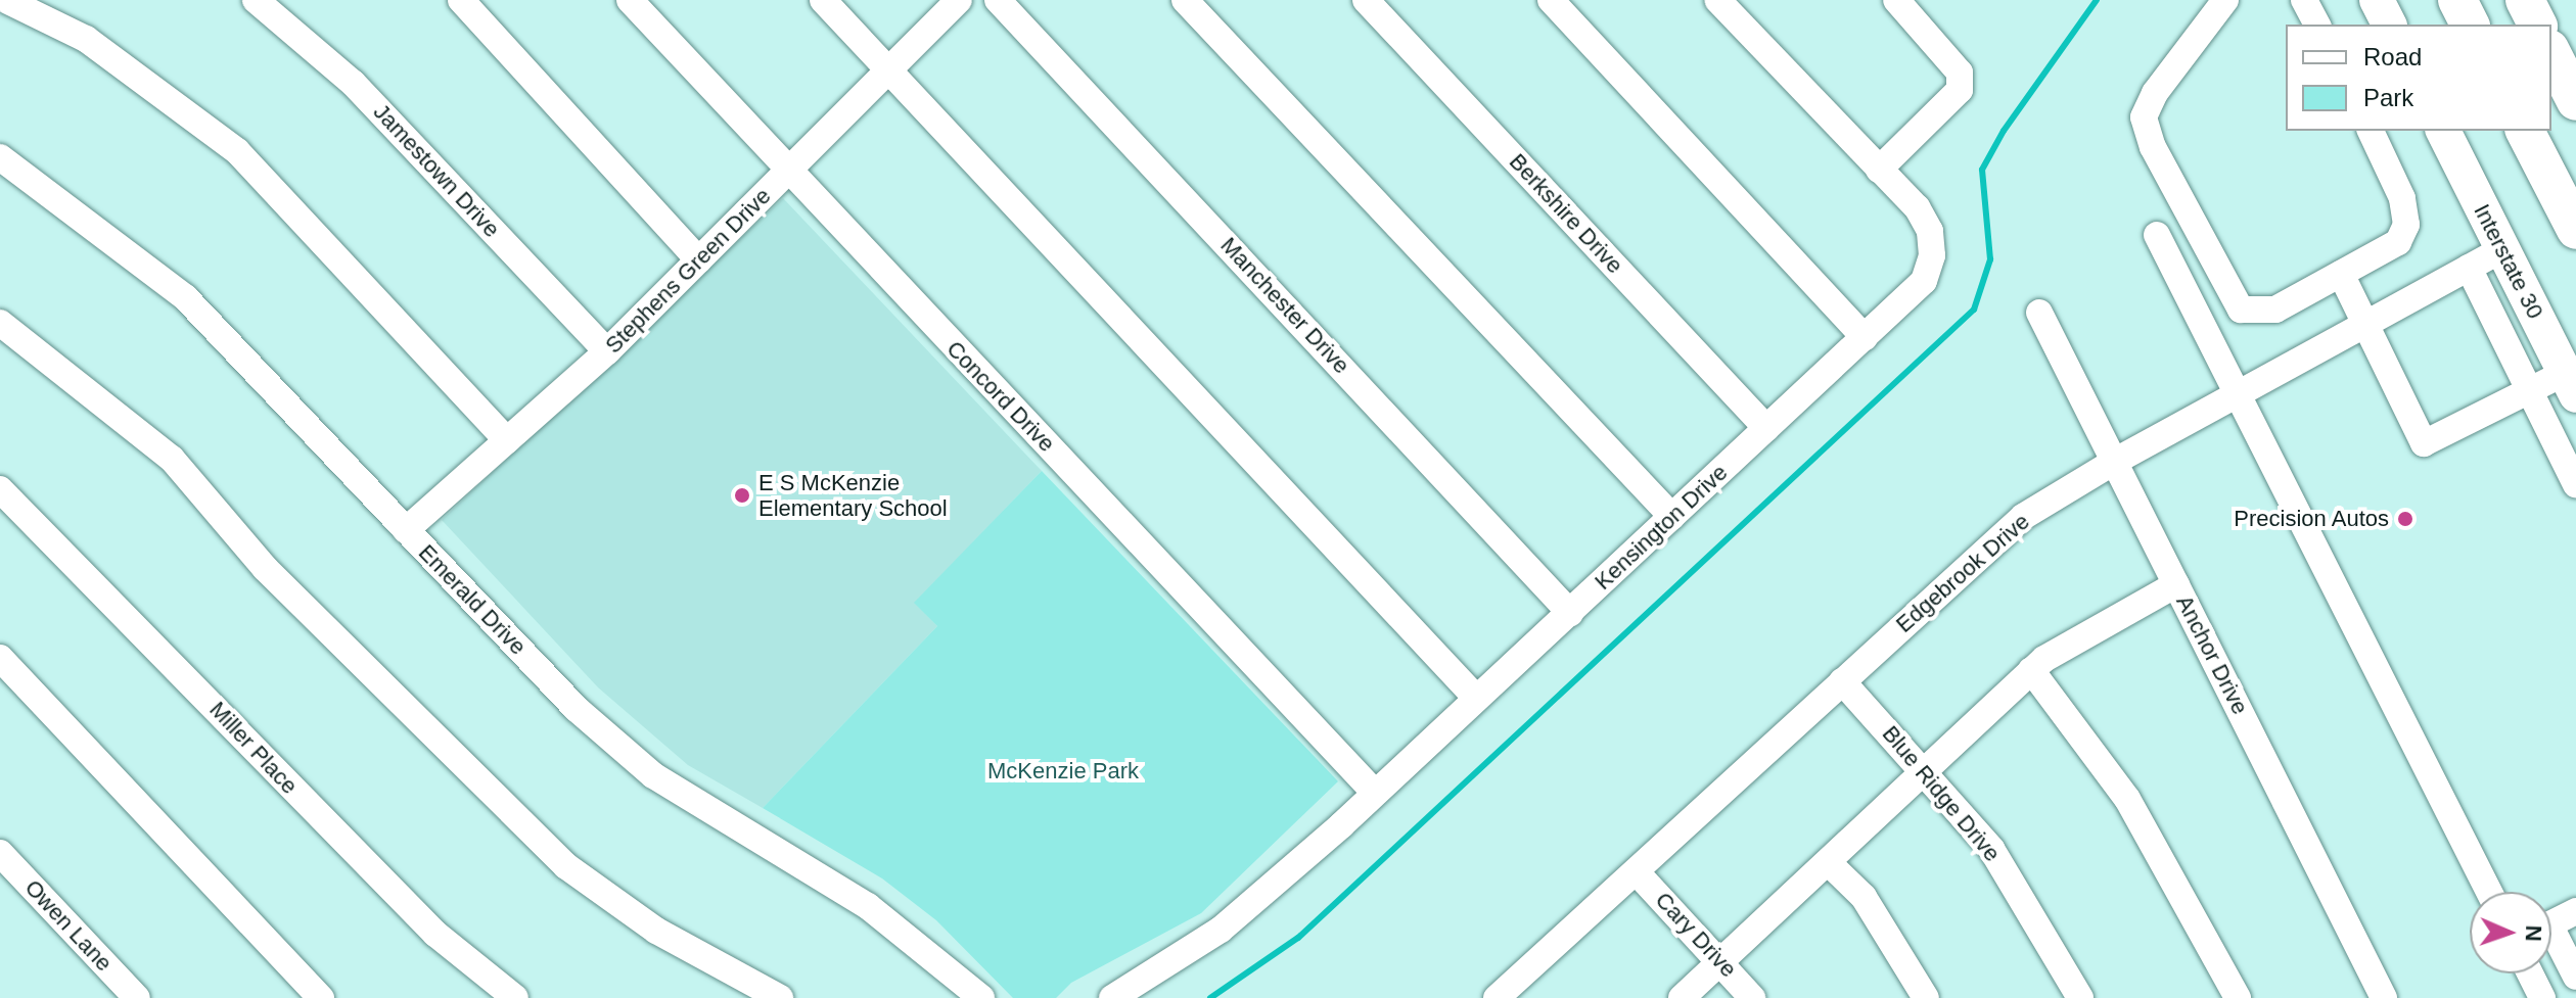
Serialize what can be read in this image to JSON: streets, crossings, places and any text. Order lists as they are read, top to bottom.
{
  "streets": {
    "main road": ["Interstate 30"],
    "street": [
      "Jamestown Drive",
      "Berkshire Drive",
      "Stephens Green Drive",
      "Manchester Drive",
      "Concord Drive",
      "Kensington Drive",
      "Edgebrook Drive",
      "Emerald Drive",
      "Anchor Drive",
      "Miller Place",
      "Blue Ridge Drive",
      "Owen Lane",
      "Cary Drive"
    ]
  },
  "crossings": [
    ["Jamestown Drive", "Stephens Green Drive"],
    ["Berkshire Drive", "Kensington Drive"],
    ["Interstate 30", "Edgebrook Drive"],
    ["Stephens Green Drive", "Concord Drive"],
    ["Stephens Green Drive", "Emerald Drive"],
    ["Manchester Drive", "Kensington Drive"],
    ["Concord Drive", "Kensington Drive"],
    ["Edgebrook Drive", "Anchor Drive"],
    ["Edgebrook Drive", "Blue Ridge Drive"],
    ["Edgebrook Drive", "Cary Drive"]
  ],
  "parks": ["McKenzie Park"],
  "places": ["E S McKenzie Elementary School", "Precision Autos"],
  "legend": ["Road", "Park"],
  "north": "right"
}
